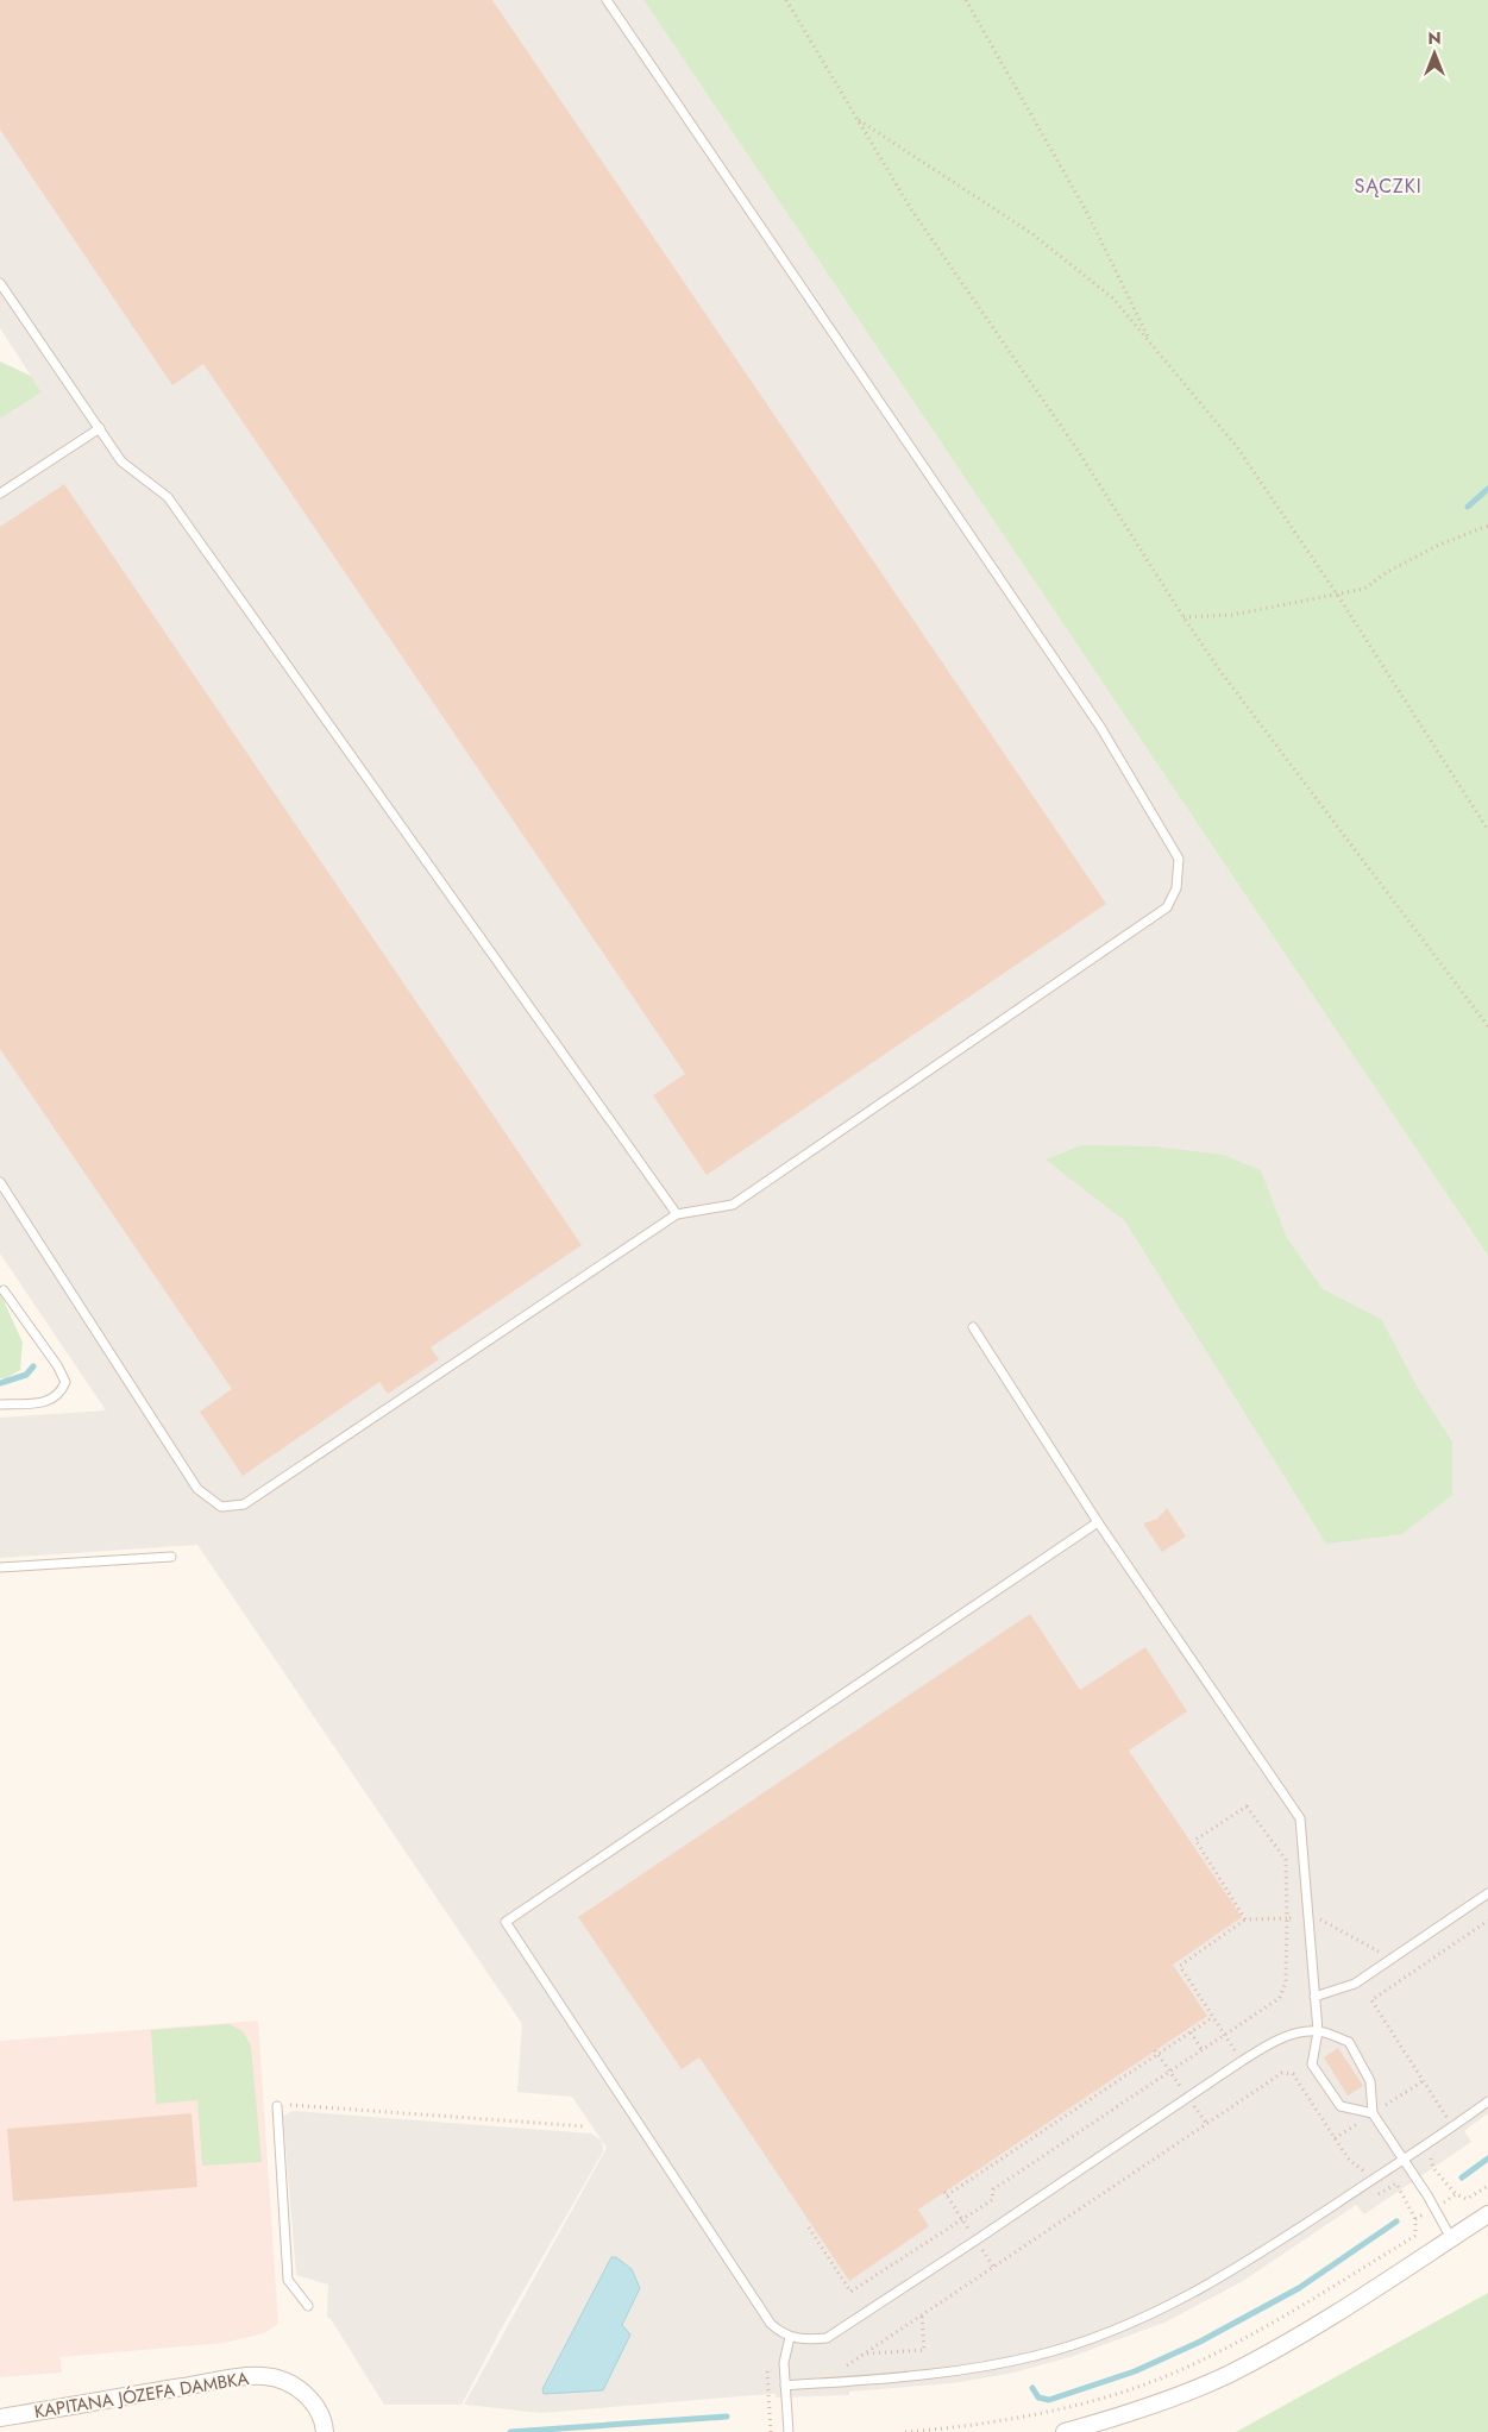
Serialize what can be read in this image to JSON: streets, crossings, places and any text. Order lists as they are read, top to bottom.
{
  "streets": {
    "street": ["KAPITANA JÓZEFA DAMBKA"]
  },
  "districts": ["SĄCZKI"],
  "north": "top"
}
